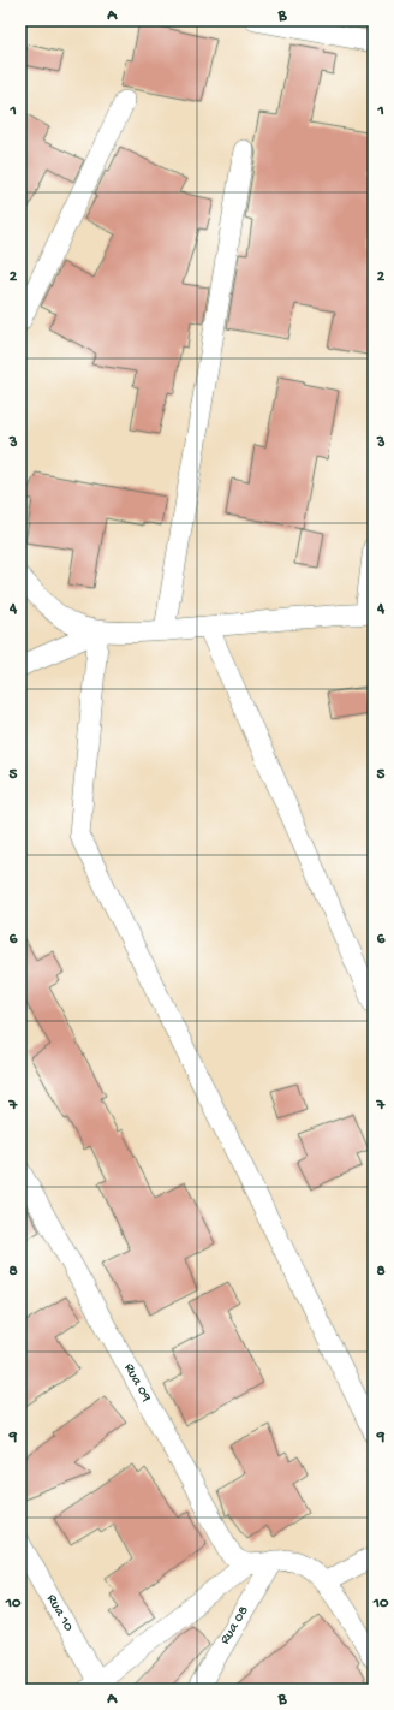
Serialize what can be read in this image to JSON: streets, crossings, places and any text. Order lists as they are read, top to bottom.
{
  "streets": {
    "street": ["Rua 09", "Rua 10", "Rua 08"]
  },
  "grid": {
    "columns": ["A", "B"],
    "rows": [
      "1",
      "2",
      "3",
      "4",
      "5",
      "6",
      "7",
      "8",
      "9",
      "10"
    ]
  }
}
